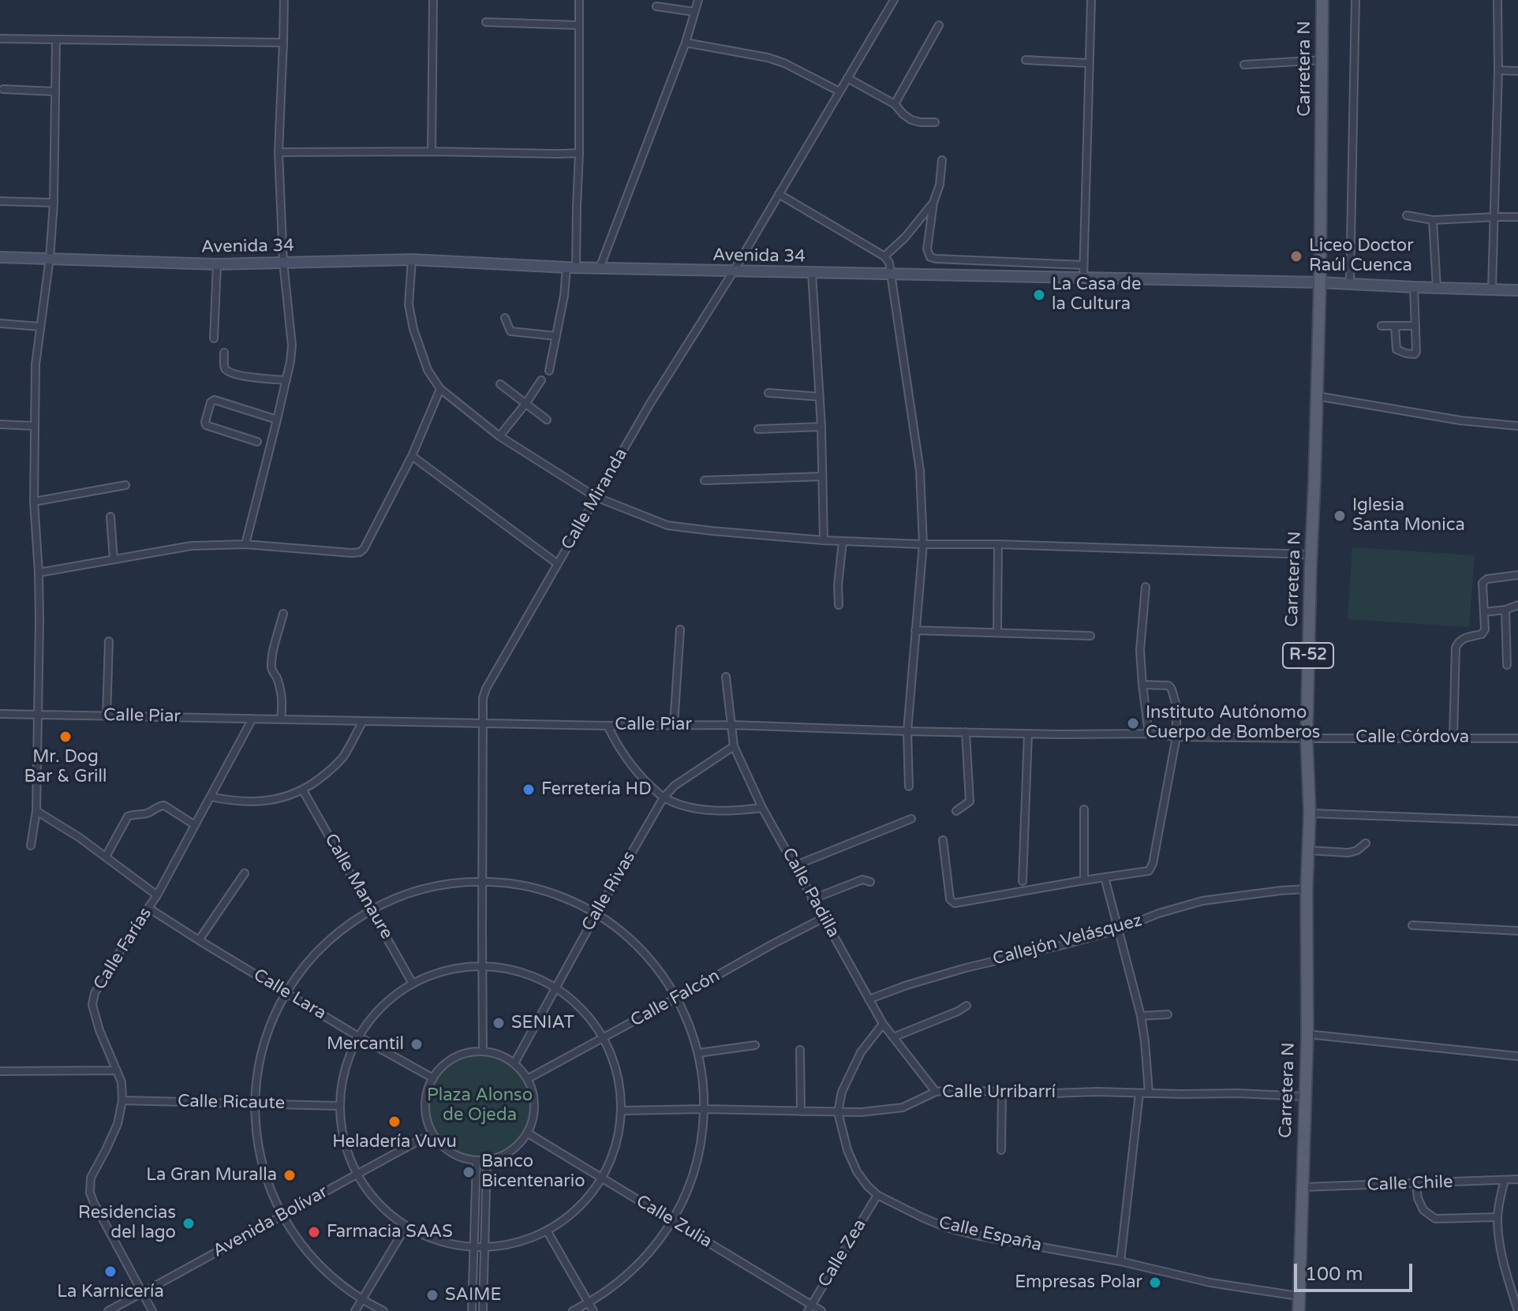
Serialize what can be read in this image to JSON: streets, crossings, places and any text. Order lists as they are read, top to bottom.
{
  "streets": {
    "main road": ["Carretera N", "R-52"],
    "street": [
      "Avenida 34",
      "Calle Miranda",
      "Calle Piar",
      "Calle Córdova",
      "Calle Manaure",
      "Calle Rivas",
      "Calle Padilla",
      "Callejón Velásquez",
      "Calle Farías",
      "Calle Lara",
      "Calle Falcón",
      "Calle Urribarrí",
      "Calle Ricaute",
      "Calle Chile",
      "Avenida Bolívar",
      "Calle Zulia",
      "Calle España",
      "Calle Zea"
    ]
  },
  "crossings": [
    ["Carretera N", "Avenida 34"],
    ["Carretera N", "Calle Piar"],
    ["Carretera N", "Calle Córdova"],
    ["Carretera N", "Callejón Velásquez"],
    ["Carretera N", "Calle Urribarrí"],
    ["Carretera N", "Calle Chile"],
    ["Carretera N", "Calle España"],
    ["Avenida 34", "Calle Miranda"],
    ["Calle Miranda", "Calle Piar"],
    ["Calle Miranda", "Calle Rivas"],
    ["Calle Miranda", "Calle Lara"],
    ["Calle Miranda", "Calle Falcón"],
    ["Calle Miranda", "Avenida Bolívar"],
    ["Calle Miranda", "Calle Zulia"],
    ["Calle Piar", "Calle Córdova"],
    ["Calle Piar", "Calle Padilla"],
    ["Calle Piar", "Calle Farías"],
    ["Calle Rivas", "Calle Padilla"],
    ["Calle Rivas", "Calle Lara"],
    ["Calle Rivas", "Calle Falcón"],
    ["Calle Rivas", "Avenida Bolívar"],
    ["Calle Rivas", "Calle Zulia"],
    ["Calle Padilla", "Callejón Velásquez"],
    ["Calle Padilla", "Calle Falcón"],
    ["Calle Padilla", "Calle Urribarrí"],
    ["Calle Padilla", "Calle España"],
    ["Calle Farías", "Calle Lara"],
    ["Calle Farías", "Calle Ricaute"],
    ["Calle Farías", "Avenida Bolívar"],
    ["Calle Lara", "Calle Falcón"],
    ["Calle Lara", "Avenida Bolívar"],
    ["Calle Lara", "Calle Zulia"],
    ["Calle Falcón", "Avenida Bolívar"],
    ["Calle Falcón", "Calle Zulia"],
    ["Calle Urribarrí", "Calle España"],
    ["Avenida Bolívar", "Calle Zulia"],
    ["Calle Zulia", "Calle Zea"],
    ["Calle España", "Calle Zea"]
  ],
  "parks": ["Plaza Alonso de Ojeda"],
  "places": [
    "Liceo Doctor Raúl Cuenca",
    "La Casa de la Cultura",
    "Iglesia Santa Monica",
    "Instituto Autónomo Cuerpo de Bomberos",
    "Mr. Dog Bar & Grill",
    "Ferretería HD",
    "SENIAT",
    "Mercantil",
    "Heladería Vuvu",
    "Banco Bicentenario",
    "La Gran Muralla",
    "Residencias del lago",
    "Farmacia SAAS",
    "La Karnicería",
    "Empresas Polar",
    "SAIME"
  ],
  "scale_bar": "100 m"
}
